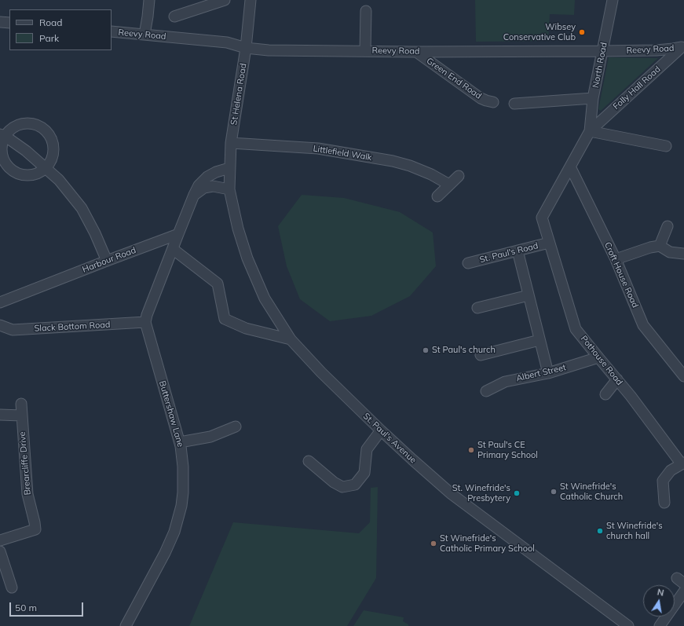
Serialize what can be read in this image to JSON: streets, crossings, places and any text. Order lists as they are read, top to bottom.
{
  "streets": {
    "street": [
      "Reevy Road",
      "North Road",
      "Green End Road",
      "Folly Hall Road",
      "St Helena Road",
      "Littlefield Walk",
      "St. Paul's Road",
      "Harbour Road",
      "Croft House Road",
      "Slack Bottom Road",
      "Pothouse Road",
      "Albert Street",
      "Buttershaw Lane",
      "St. Paul's Avenue",
      "Brearcliffe Drive"
    ]
  },
  "crossings": [
    ["Reevy Road", "North Road"],
    ["Reevy Road", "Green End Road"],
    ["Reevy Road", "Folly Hall Road"],
    ["Reevy Road", "St Helena Road"],
    ["North Road", "Folly Hall Road"],
    ["Folly Hall Road", "St. Paul's Road"],
    ["Folly Hall Road", "Croft House Road"],
    ["Folly Hall Road", "Pothouse Road"],
    ["St Helena Road", "Littlefield Walk"],
    ["St Helena Road", "St. Paul's Avenue"],
    ["St. Paul's Road", "Pothouse Road"],
    ["Slack Bottom Road", "Buttershaw Lane"],
    ["Pothouse Road", "Albert Street"]
  ],
  "places": [
    "Wibsey Conservative Club",
    "St Paul's church",
    "St Paul's CE Primary School",
    "St Winefride's Catholic Church",
    "St. Winefride's Presbytery",
    "St Winefride's church hall",
    "St Winefride's Catholic Primary School"
  ],
  "legend": ["Road", "Park"],
  "scale_bar": "50 m",
  "north": "top"
}
